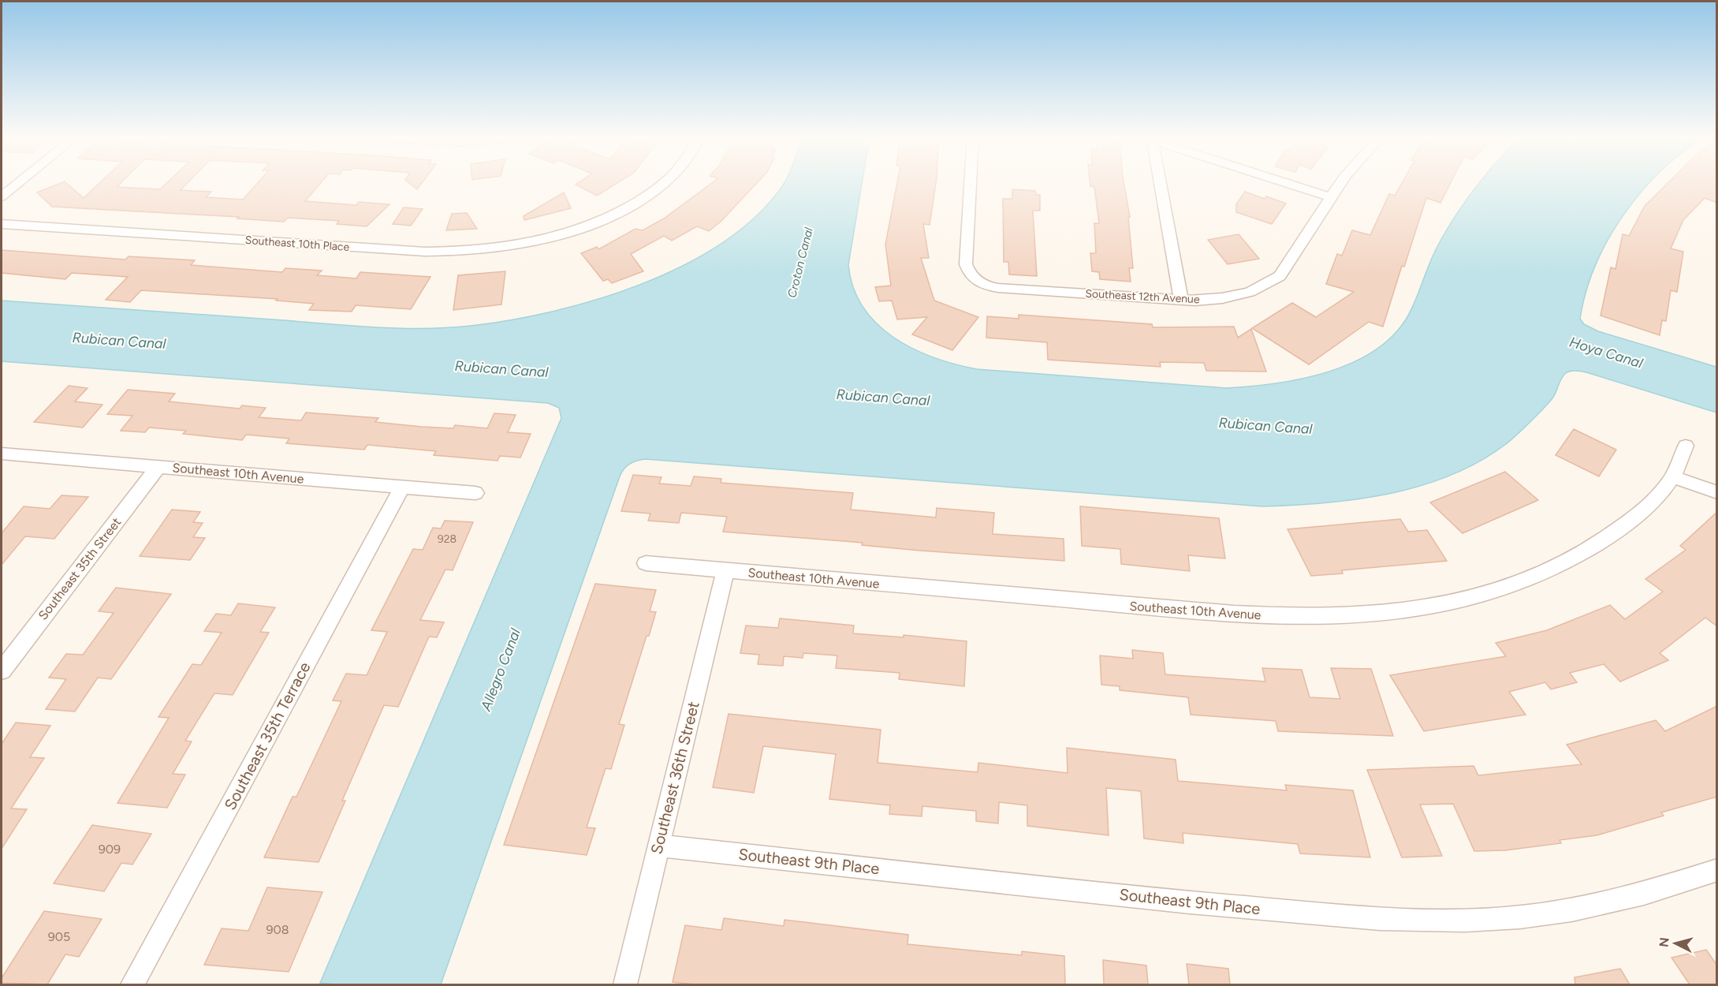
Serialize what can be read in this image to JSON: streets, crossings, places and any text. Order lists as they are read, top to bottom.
{
  "streets": {
    "street": [
      "Southeast 10th Place",
      "Southeast 12th Avenue",
      "Southeast 10th Avenue",
      "Southeast 35th Street",
      "Southeast 35th Terrace",
      "Southeast 36th Street",
      "Southeast 9th Place"
    ]
  },
  "crossings": [
    ["Southeast 10th Avenue", "Southeast 35th Street"],
    ["Southeast 10th Avenue", "Southeast 35th Terrace"],
    ["Southeast 10th Avenue", "Southeast 36th Street"],
    ["Southeast 36th Street", "Southeast 9th Place"]
  ],
  "water": [
    "Croton Canal",
    "Rubican Canal",
    "Hoya Canal",
    "Allegro Canal"
  ],
  "house_numbers": [
    "928",
    "909",
    "908",
    "905"
  ],
  "north": "left"
}
